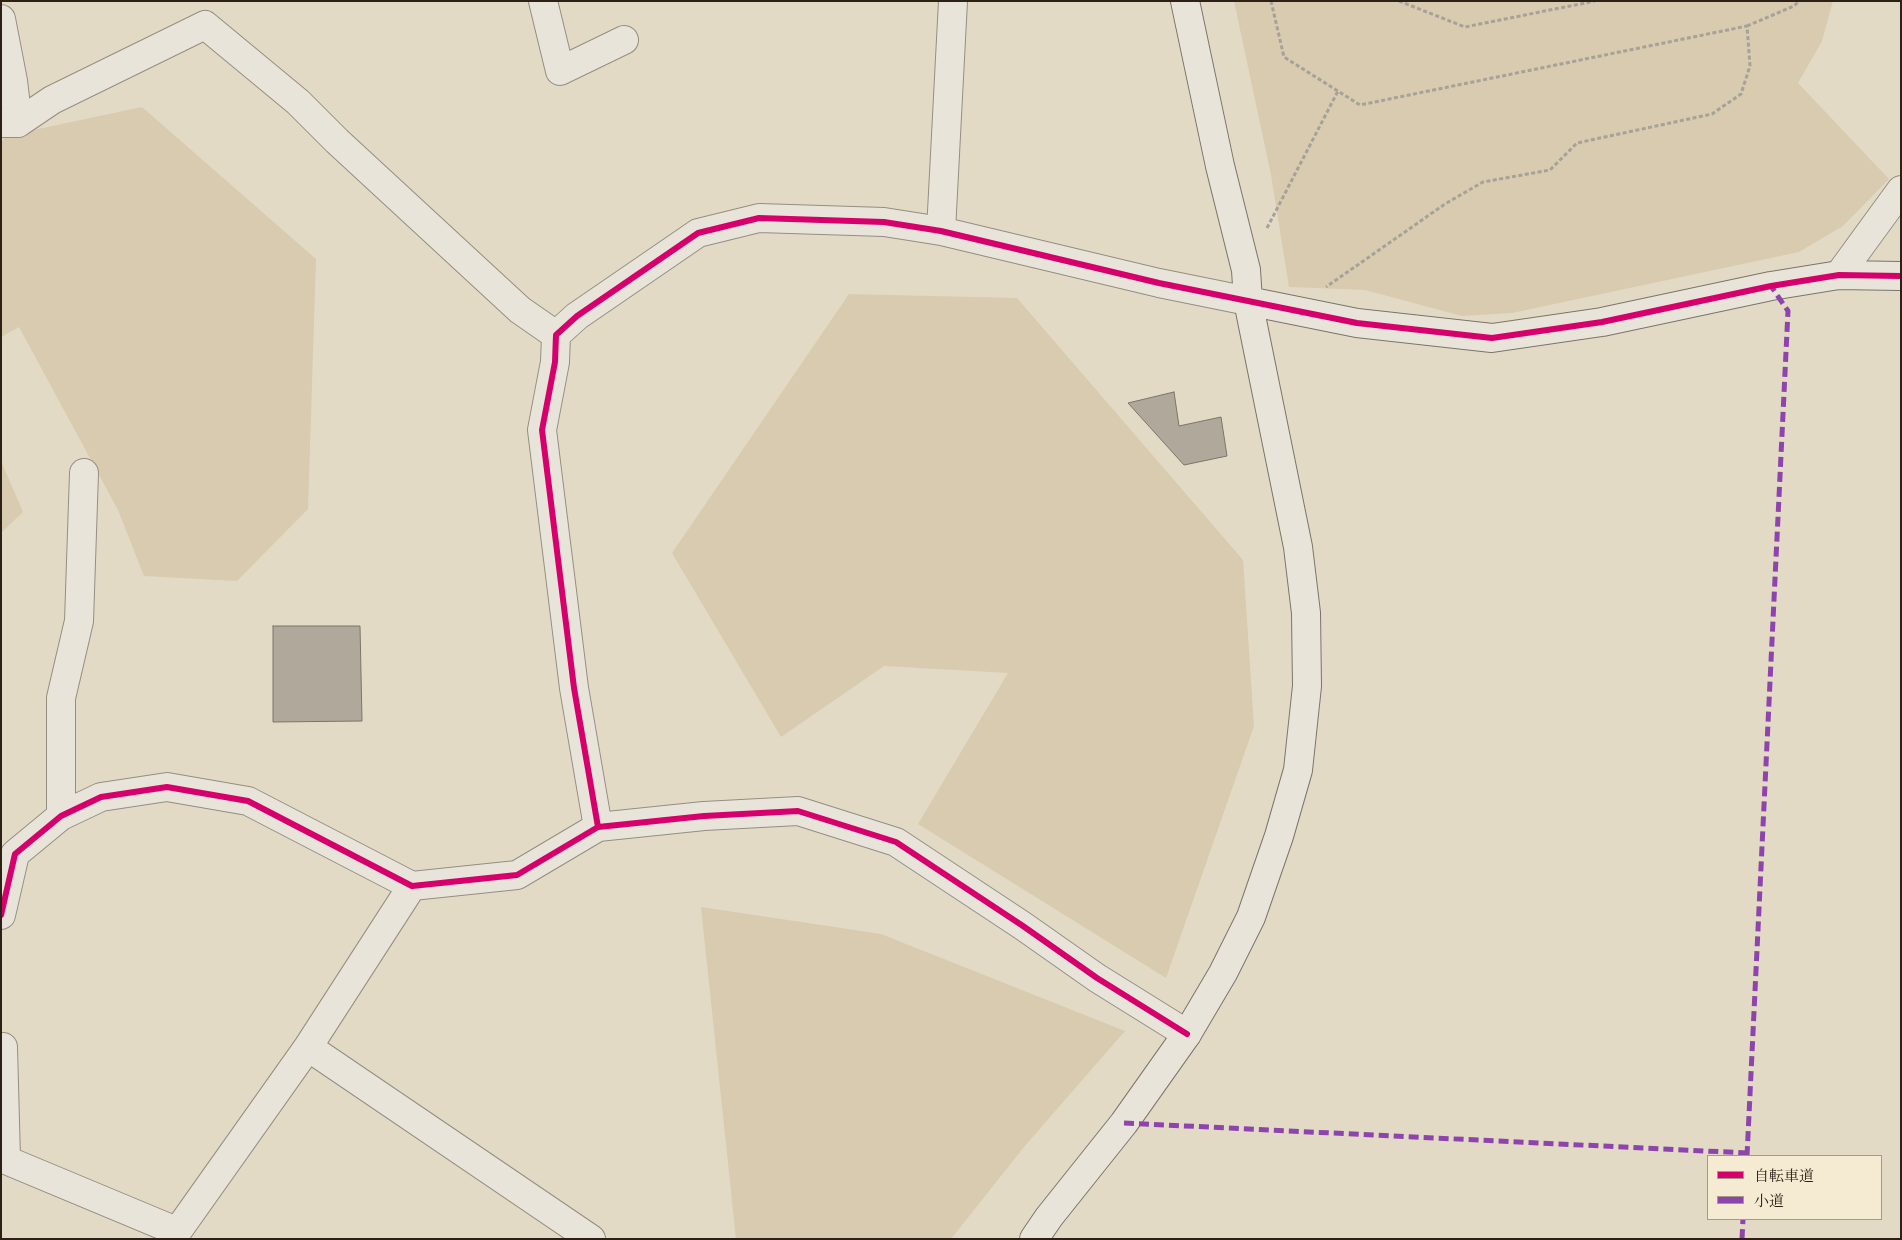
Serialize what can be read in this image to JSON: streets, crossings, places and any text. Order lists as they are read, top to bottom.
{
  "legend": ["自転車道", "小道"]
}
